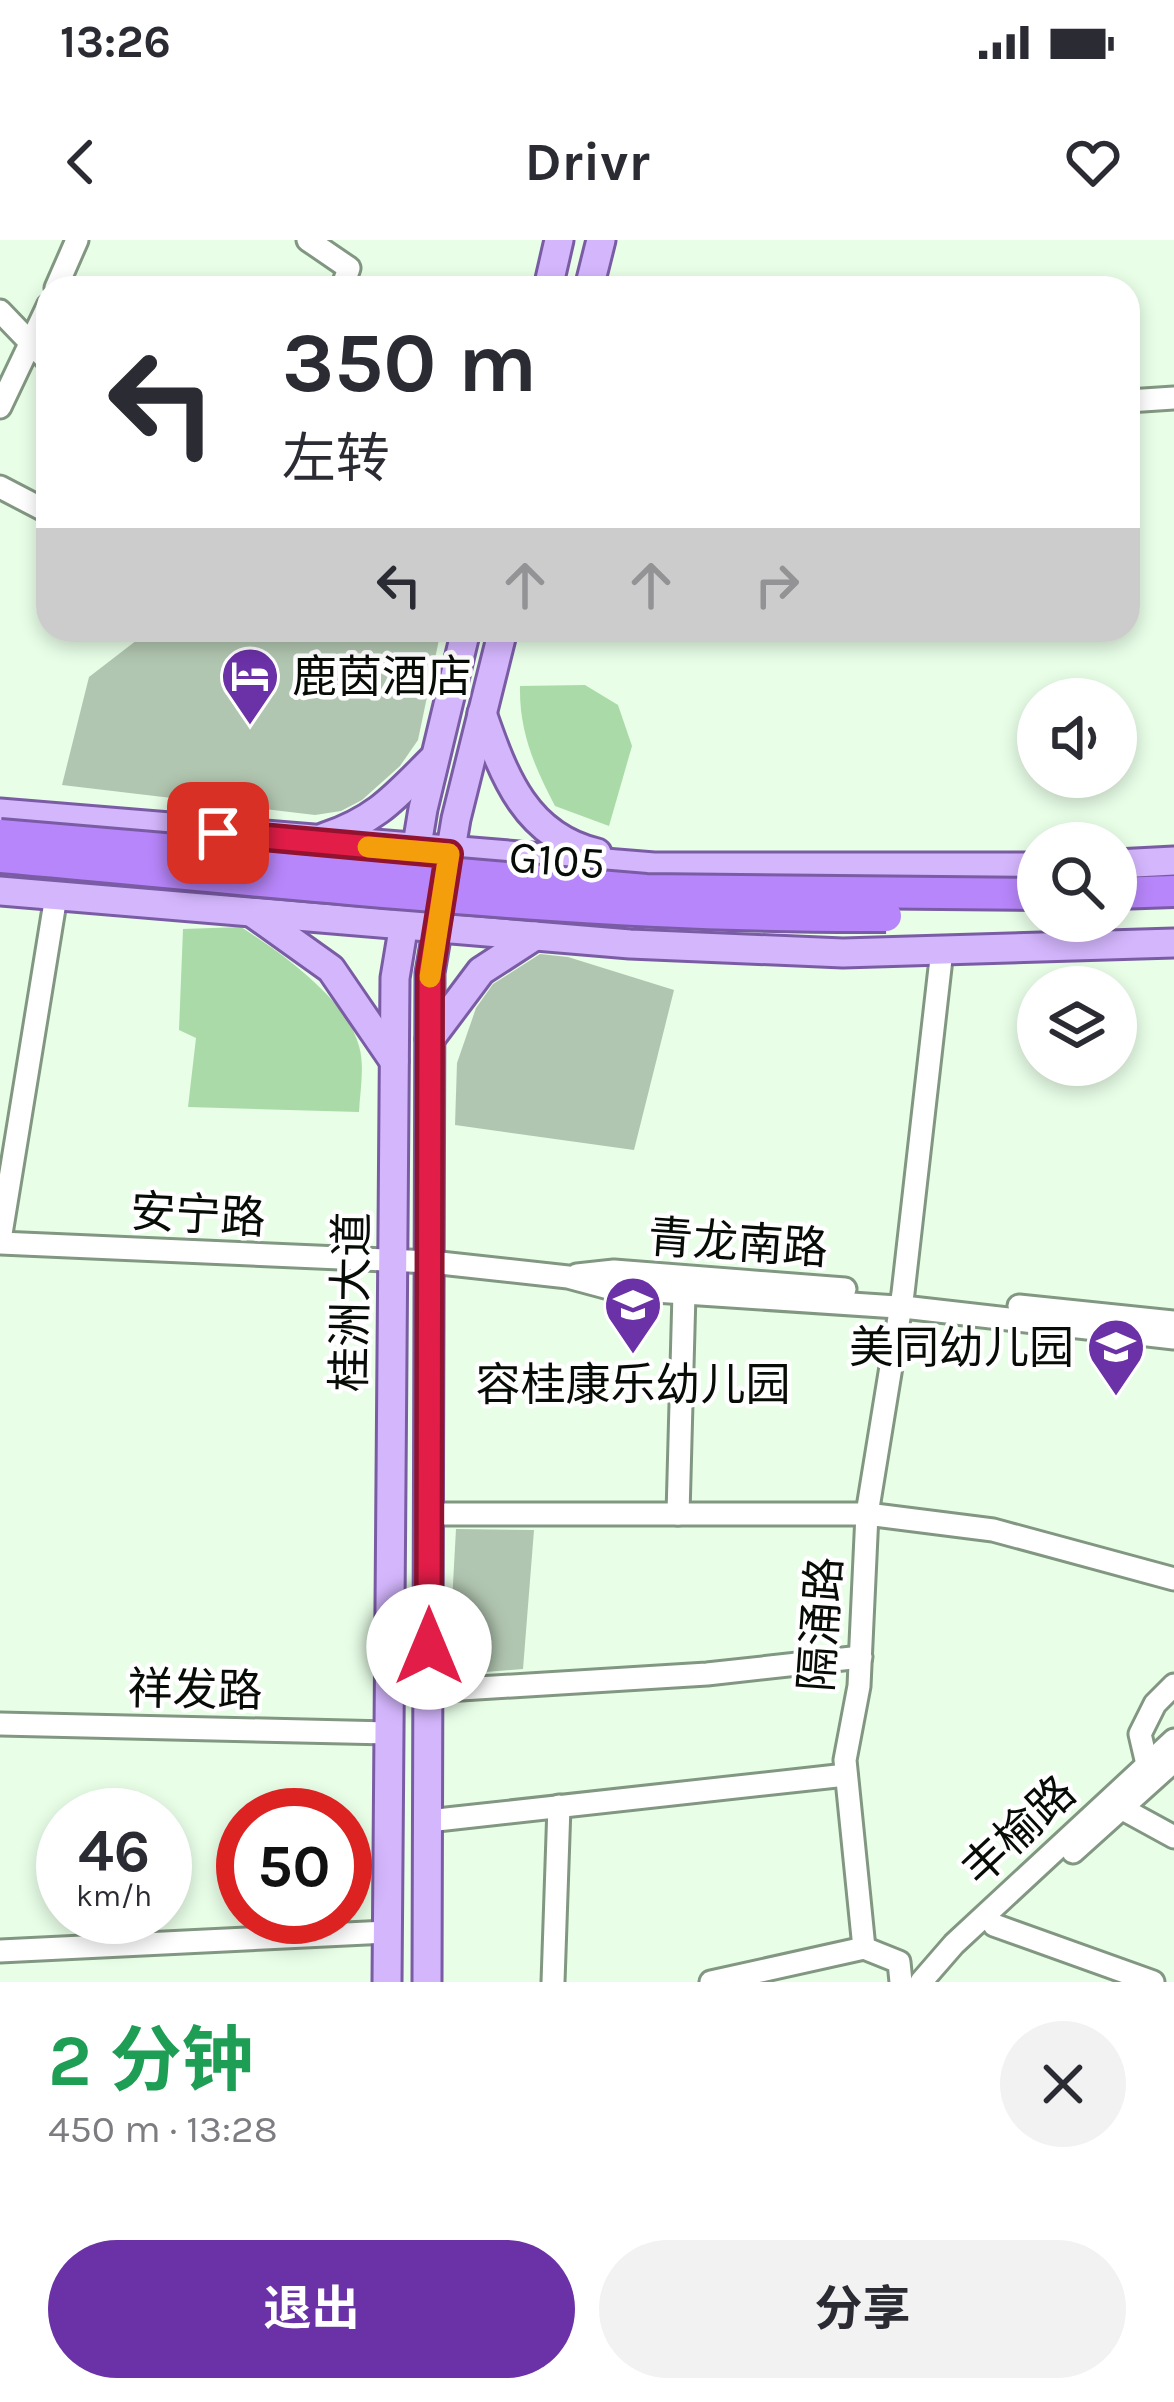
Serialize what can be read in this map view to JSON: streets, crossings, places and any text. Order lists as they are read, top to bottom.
{
  "streets": {
    "highway": ["G105"],
    "main road": ["桂洲大道"],
    "street": [
      "安宁路",
      "青龙南路",
      "隔涌路",
      "祥发路",
      "丰榆路"
    ]
  },
  "crossings": [
    ["安宁路", "青龙南路"],
    ["安宁路", "桂洲大道"],
    ["青龙南路", "桂洲大道"],
    ["青龙南路", "隔涌路"],
    ["桂洲大道", "祥发路"]
  ],
  "places": {
    "hotel": ["鹿茵酒店"],
    "school or university": ["容桂康乐幼儿园", "美同幼儿园"]
  },
  "page": {
    "status": "13:26",
    "header": "Drivr",
    "turn": ["350 m", "左转"],
    "speed": "46 km/h",
    "limit": "50",
    "heading": ["2 分钟", "450 m · 13:28"],
    "buttons": ["退出", "分享"]
  }
}
